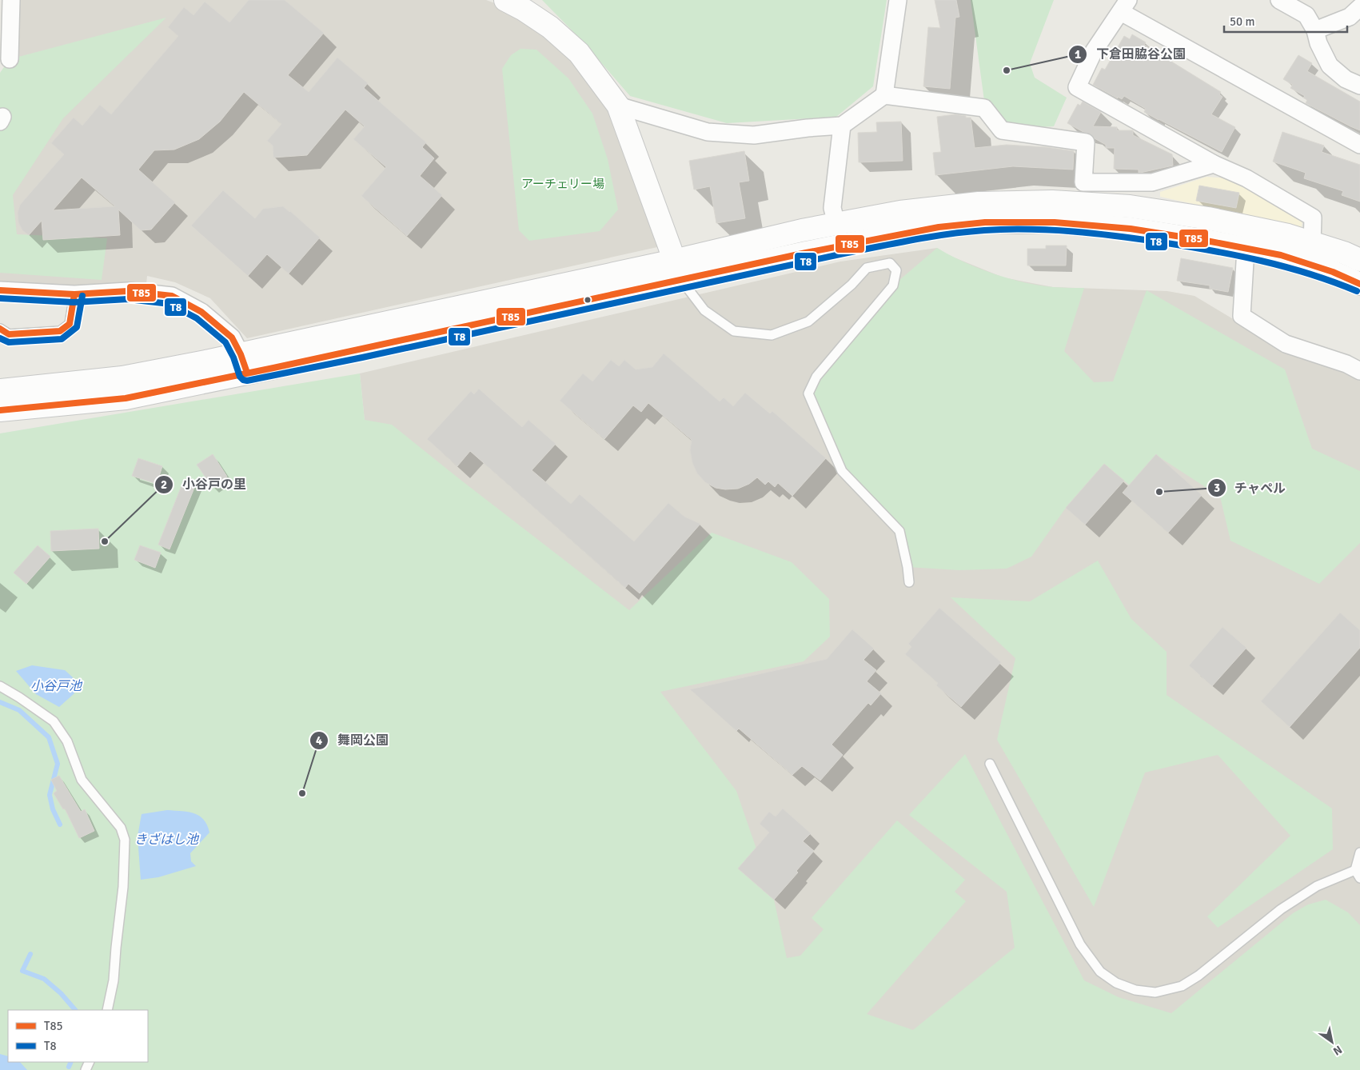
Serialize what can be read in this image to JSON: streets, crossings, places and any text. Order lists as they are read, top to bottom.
{
  "water": ["小谷戸池", "きざはし池"],
  "parks": ["アーチェリー場"],
  "places": [
    "下倉田脇谷公園",
    "チャペル",
    "小谷戸の里",
    "舞岡公園"
  ],
  "lines": ["transit line T85", "transit line T8"],
  "legend": ["T85", "T8"],
  "scale_bar": "50 m",
  "north": "bottom right"
}
